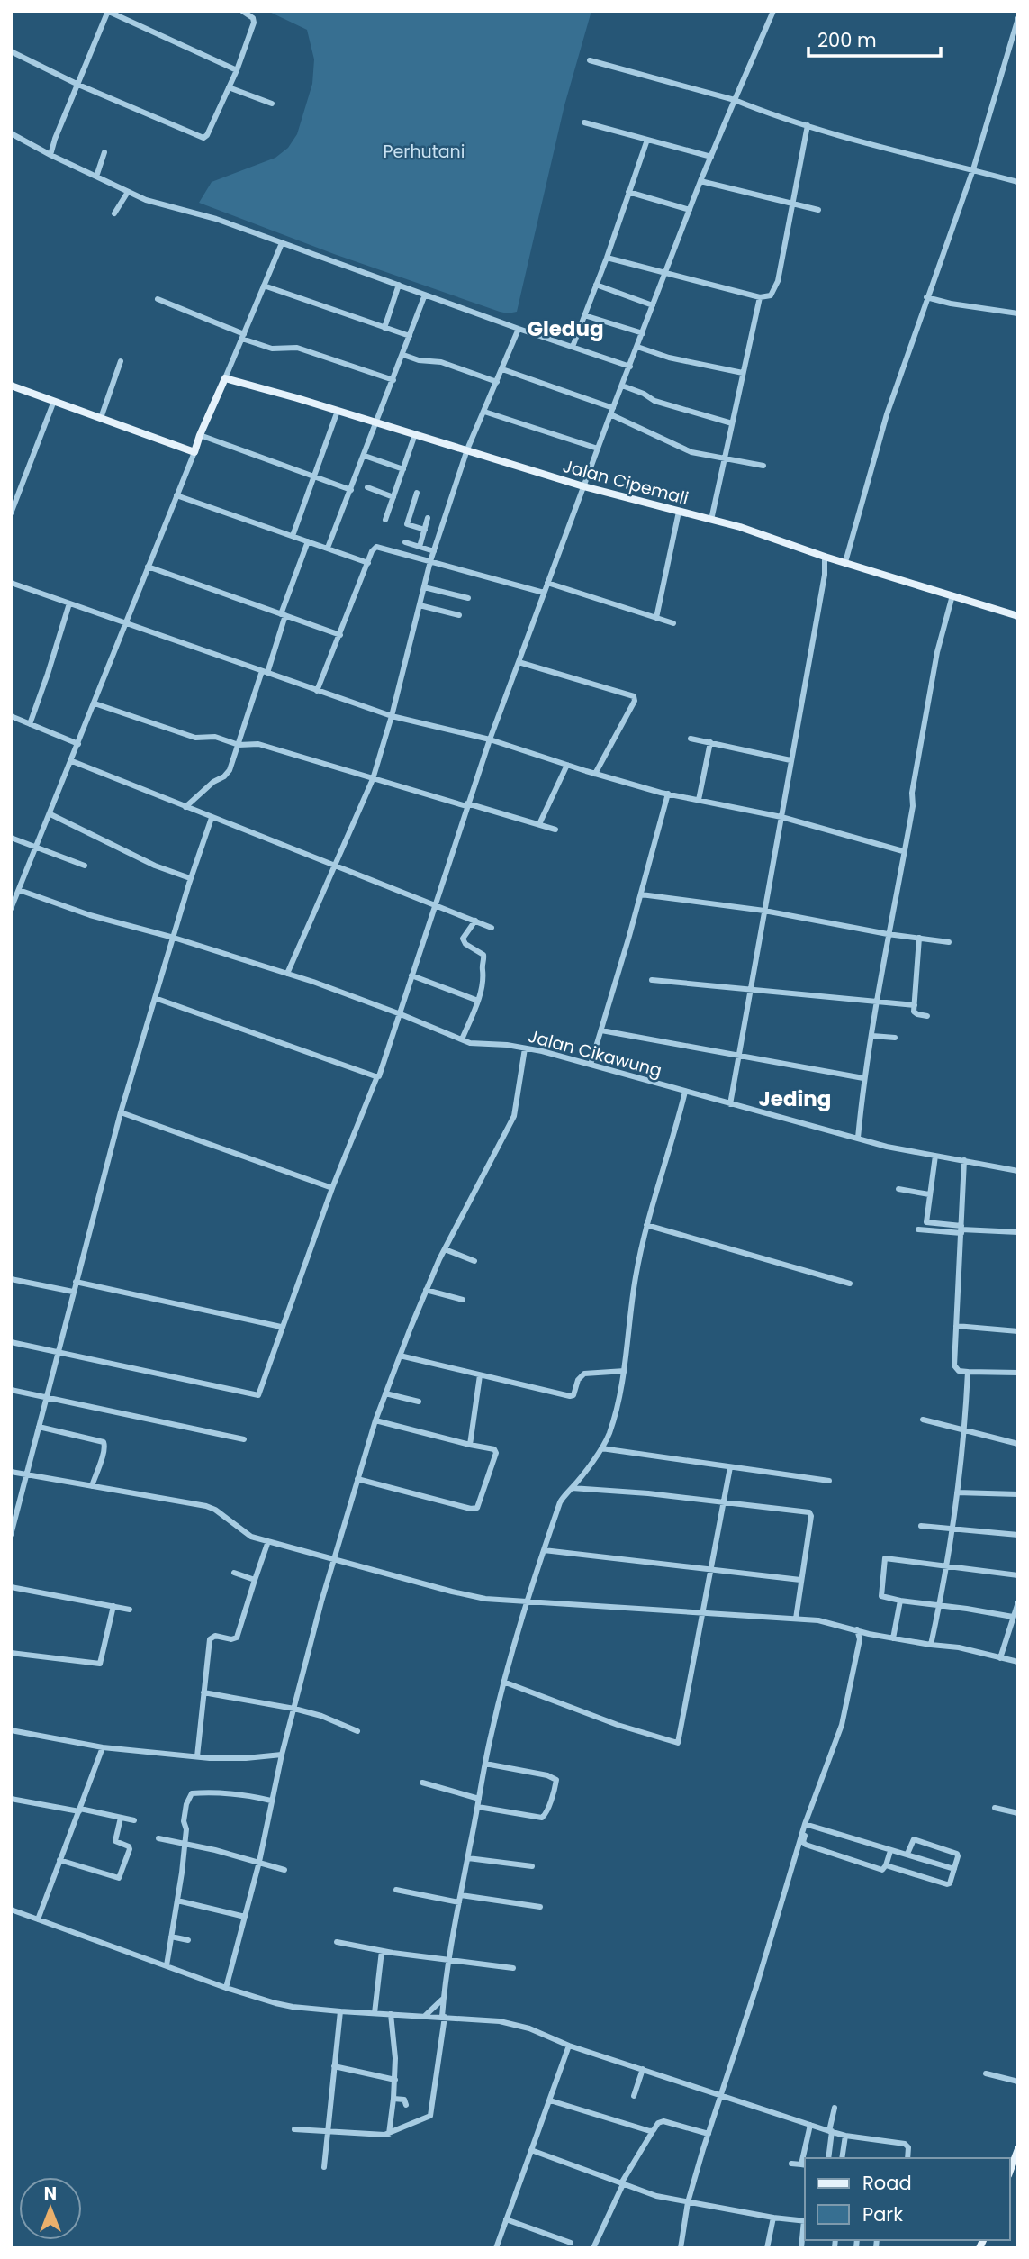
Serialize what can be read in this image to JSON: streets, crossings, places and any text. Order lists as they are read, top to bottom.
{
  "streets": {
    "main road": ["Jalan Cipemali"],
    "street": ["Jalan Cikawung"]
  },
  "districts": ["Gledug", "Jeding"],
  "parks": ["Perhutani"],
  "legend": ["Road", "Park"],
  "scale_bar": "200 m",
  "north": "top"
}
